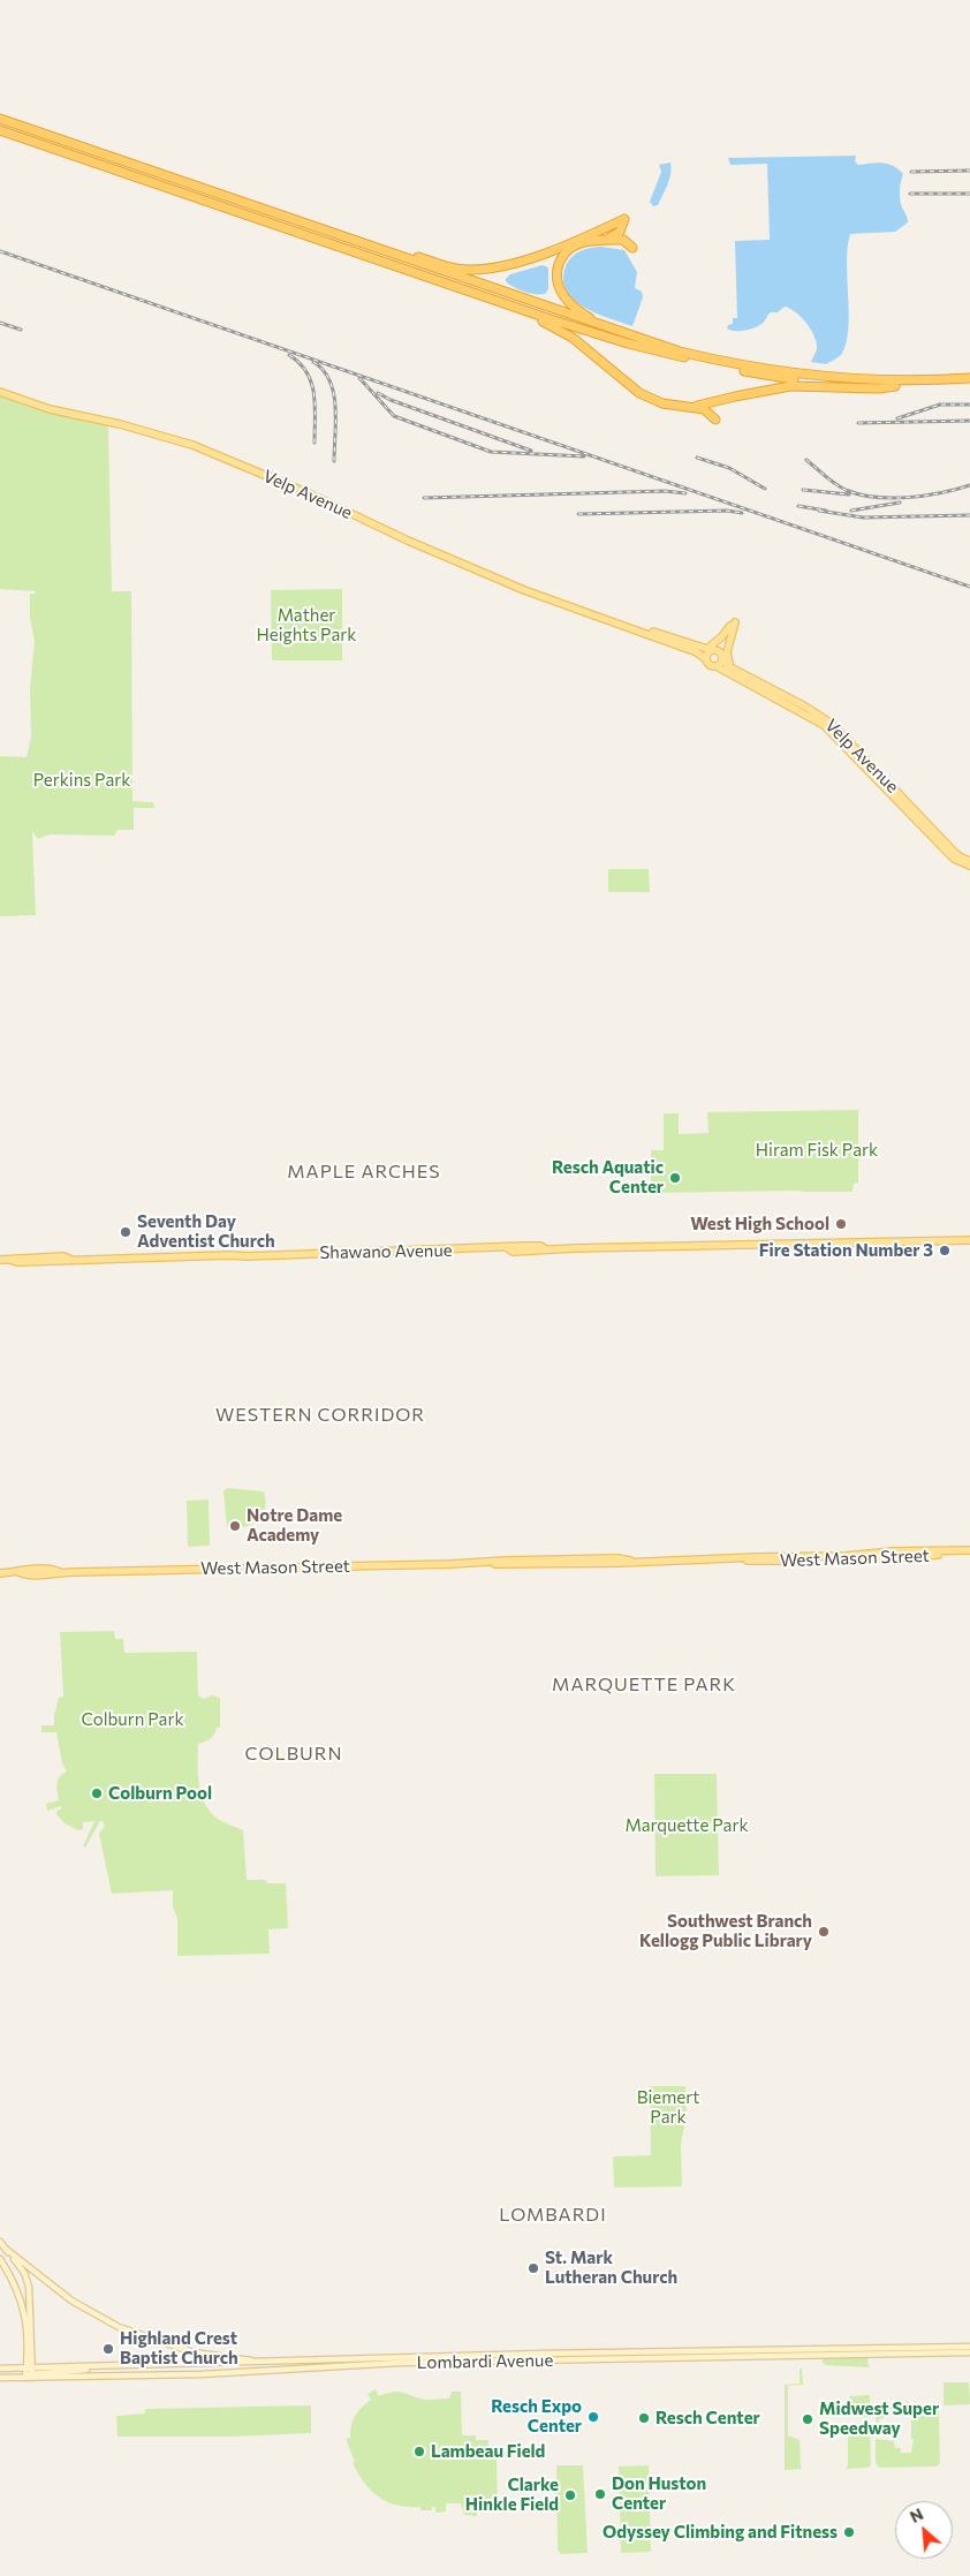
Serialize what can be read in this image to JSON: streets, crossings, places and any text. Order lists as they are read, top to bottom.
{
  "streets": {
    "main road": [
      "Velp Avenue",
      "Shawano Avenue",
      "West Mason Street",
      "Lombardi Avenue"
    ]
  },
  "districts": [
    "MAPLE ARCHES",
    "WESTERN CORRIDOR",
    "MARQUETTE PARK",
    "COLBURN",
    "LOMBARDI"
  ],
  "parks": [
    "Mather Heights Park",
    "Perkins Park",
    "Hiram Fisk Park",
    "Colburn Park",
    "Marquette Park",
    "Biemert Park"
  ],
  "places": [
    "Resch Aquatic Center",
    "West High School",
    "Seventh Day Adventist Church",
    "Fire Station Number 3",
    "Notre Dame Academy",
    "Colburn Pool",
    "Southwest Branch Kellogg Public Library",
    "St. Mark Lutheran Church",
    "Highland Crest Baptist Church",
    "Resch Expo Center",
    "Resch Center",
    "Midwest Super Speedway",
    "Lambeau Field",
    "Don Huston Center",
    "Clarke Hinkle Field",
    "Odyssey Climbing and Fitness"
  ],
  "north": "top left"
}
